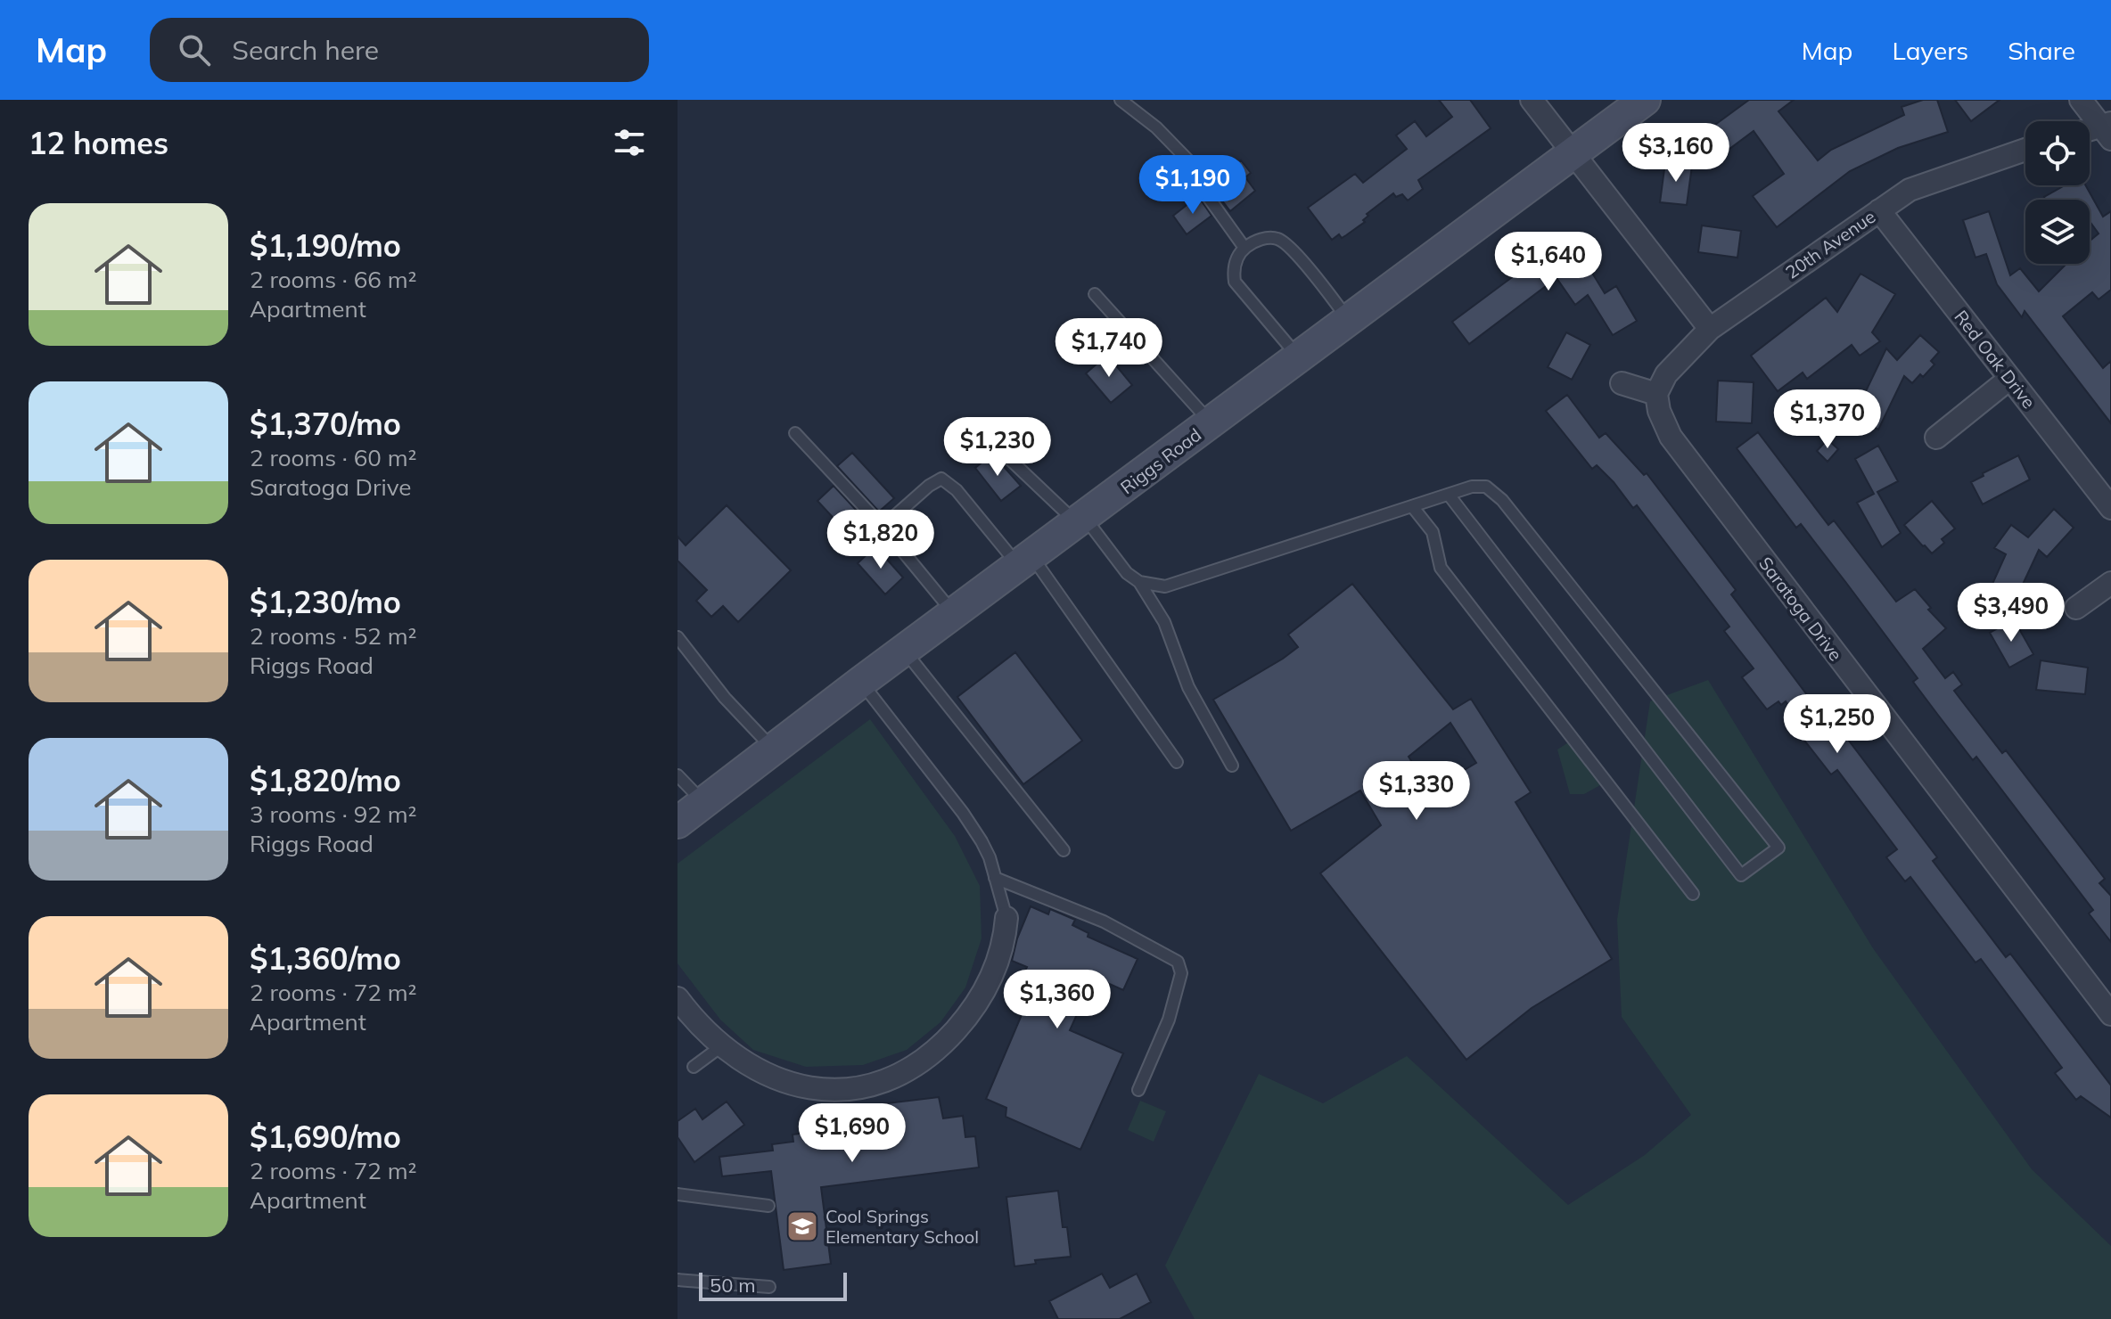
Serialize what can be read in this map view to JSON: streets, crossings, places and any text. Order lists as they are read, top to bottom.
{
  "streets": {
    "main road": ["Riggs Road"],
    "street": ["20th Avenue", "Red Oak Drive", "Saratoga Drive"]
  },
  "crossings": [
    ["20th Avenue", "Red Oak Drive"],
    ["20th Avenue", "Saratoga Drive"]
  ],
  "places": {
    "school or university": ["Cool Springs Elementary School"]
  },
  "scale_bar": "50 m",
  "page": {
    "header": "Map",
    "search": "Search here",
    "nav": ["Map", "Layers", "Share"],
    "heading": "12 homes",
    "price": [
      "$3,160",
      "$1,190",
      "$1,640",
      "$1,740",
      "$1,370",
      "$1,230",
      "$1,820",
      "$3,490",
      "$1,250",
      "$1,330",
      "$1,360",
      "$1,690"
    ],
    "list": [
      {
        "name": "$1,190/mo",
        "note": "2 rooms · 66 m² · Apartment"
      },
      {
        "name": "$1,370/mo",
        "note": "2 rooms · 60 m² · Saratoga Drive"
      },
      {
        "name": "$1,230/mo",
        "note": "2 rooms · 52 m² · Riggs Road"
      },
      {
        "name": "$1,820/mo",
        "note": "3 rooms · 92 m² · Riggs Road"
      },
      {
        "name": "$1,360/mo",
        "note": "2 rooms · 72 m² · Apartment"
      },
      {
        "name": "$1,690/mo",
        "note": "2 rooms · 72 m² · Apartment"
      }
    ],
    "scale": "50 m"
  }
}
